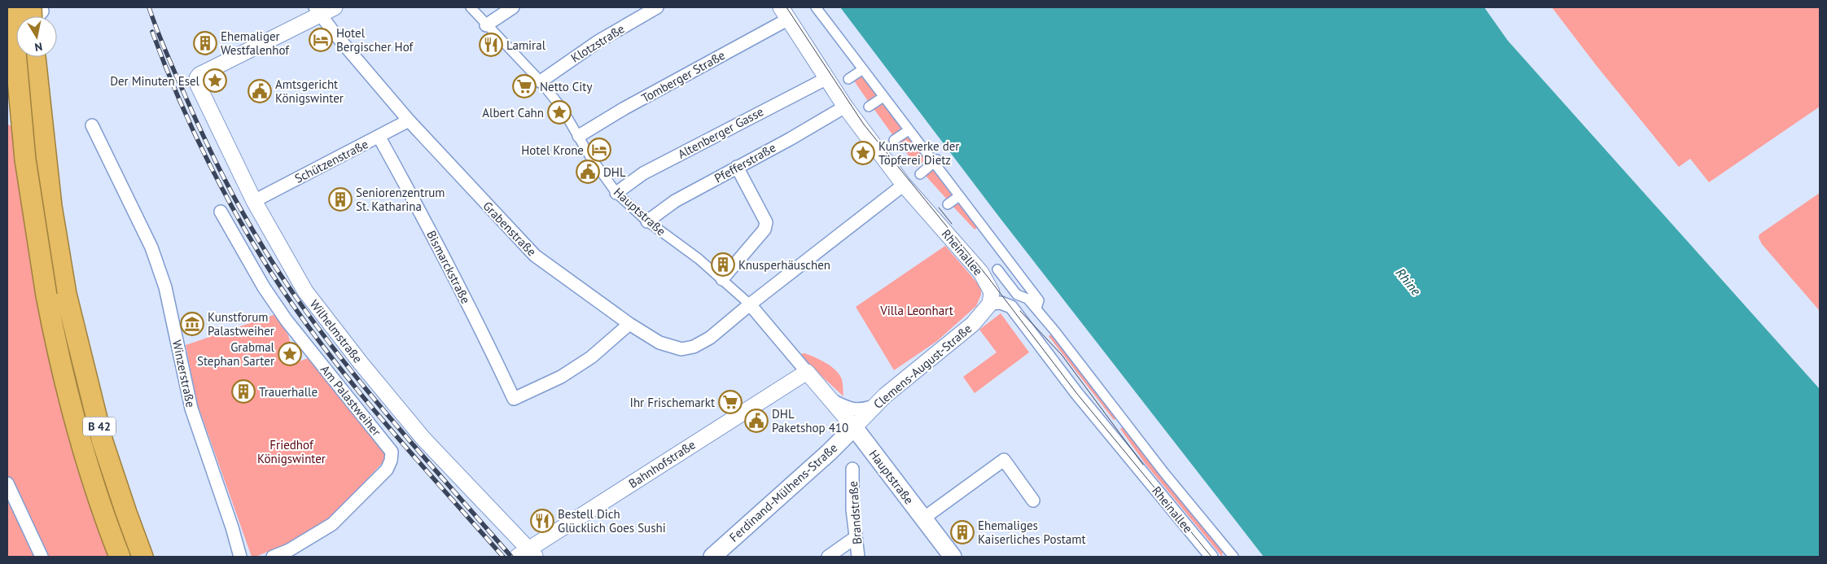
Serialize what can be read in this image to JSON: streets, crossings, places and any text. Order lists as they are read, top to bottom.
{
  "streets": {
    "highway": ["B 42"],
    "main road": ["Hauptstraße", "Ferdinand-Mülhens-Straße"],
    "street": [
      "Klotzstraße",
      "Tomberger Straße",
      "Altenberger Gasse",
      "Schützenstraße",
      "Pfefferstraße",
      "Grabenstraße",
      "Rheinallee",
      "Bismarckstraße",
      "Wilhelmstraße",
      "Clemens-August-Straße",
      "Winzerstraße",
      "Am Palastweiher",
      "Bahnhofstraße",
      "Brandstraße"
    ]
  },
  "crossings": [
    ["Klotzstraße", "Hauptstraße"],
    ["Tomberger Straße", "Hauptstraße"],
    ["Tomberger Straße", "Rheinallee"],
    ["Altenberger Gasse", "Hauptstraße"],
    ["Altenberger Gasse", "Rheinallee"],
    ["Schützenstraße", "Grabenstraße"],
    ["Schützenstraße", "Bismarckstraße"],
    ["Schützenstraße", "Wilhelmstraße"],
    ["Pfefferstraße", "Hauptstraße"],
    ["Pfefferstraße", "Rheinallee"],
    ["Hauptstraße", "Grabenstraße"],
    ["Hauptstraße", "Clemens-August-Straße"],
    ["Hauptstraße", "Bahnhofstraße"],
    ["Hauptstraße", "Ferdinand-Mülhens-Straße"],
    ["Grabenstraße", "Rheinallee"],
    ["Grabenstraße", "Bismarckstraße"],
    ["Grabenstraße", "Wilhelmstraße"],
    ["Rheinallee", "Clemens-August-Straße"],
    ["Wilhelmstraße", "Bahnhofstraße"],
    ["Clemens-August-Straße", "Ferdinand-Mülhens-Straße"]
  ],
  "water": ["Rhine"],
  "parks": ["Villa Leonhart", "Friedhof Königswinter"],
  "places": {
    "hotel": ["Hotel Bergischer Hof", "Hotel Krone"],
    "building": [
      "Ehemaliger Westfalenhof",
      "Seniorenzentrum St. Katharina",
      "Knusperhäuschen",
      "Trauerhalle",
      "Ehemaliges Kaiserliches Postamt"
    ],
    "restaurant": ["Lamiral", "Bestell Dich Glücklich Goes Sushi"],
    "place": [
      "Der Minuten Esel",
      "Albert Cahn",
      "Kunstwerke der Töpferei Dietz",
      "Grabmal Stephan Sarter"
    ],
    "supermarket": ["Netto City", "Ihr Frischemarkt"],
    "public building": ["Amtsgericht Königswinter", "DHL", "DHL Paketshop 410"],
    "museum": ["Kunstforum Palastweiher"]
  },
  "north": "bottom"
}
